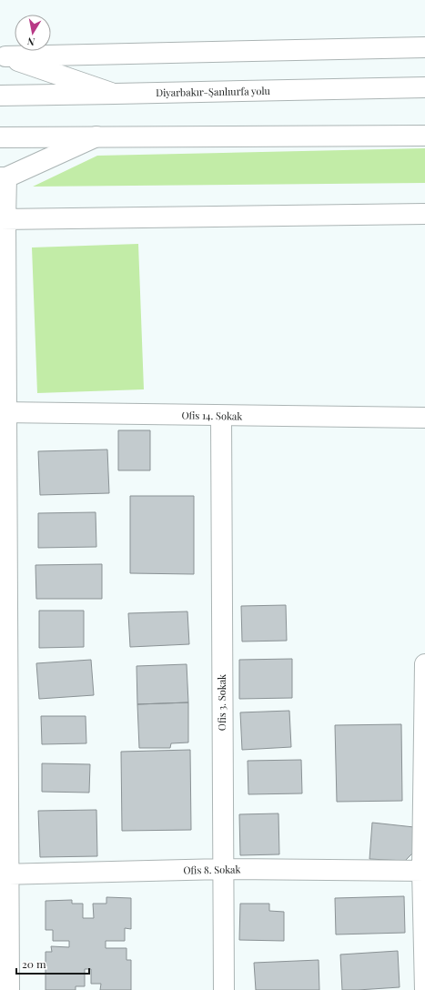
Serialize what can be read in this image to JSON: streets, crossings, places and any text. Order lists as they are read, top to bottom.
{
  "streets": {
    "main road": [
      "Diyarbakır-Şanlıurfa yolu",
      "Ofis 14. Sokak",
      "Ofis 3. Sokak",
      "Ofis 8. Sokak"
    ]
  },
  "crossings": [
    ["Ofis 14. Sokak", "Ofis 3. Sokak"],
    ["Ofis 3. Sokak", "Ofis 8. Sokak"]
  ],
  "scale_bar": "20 m",
  "north": "bottom"
}
